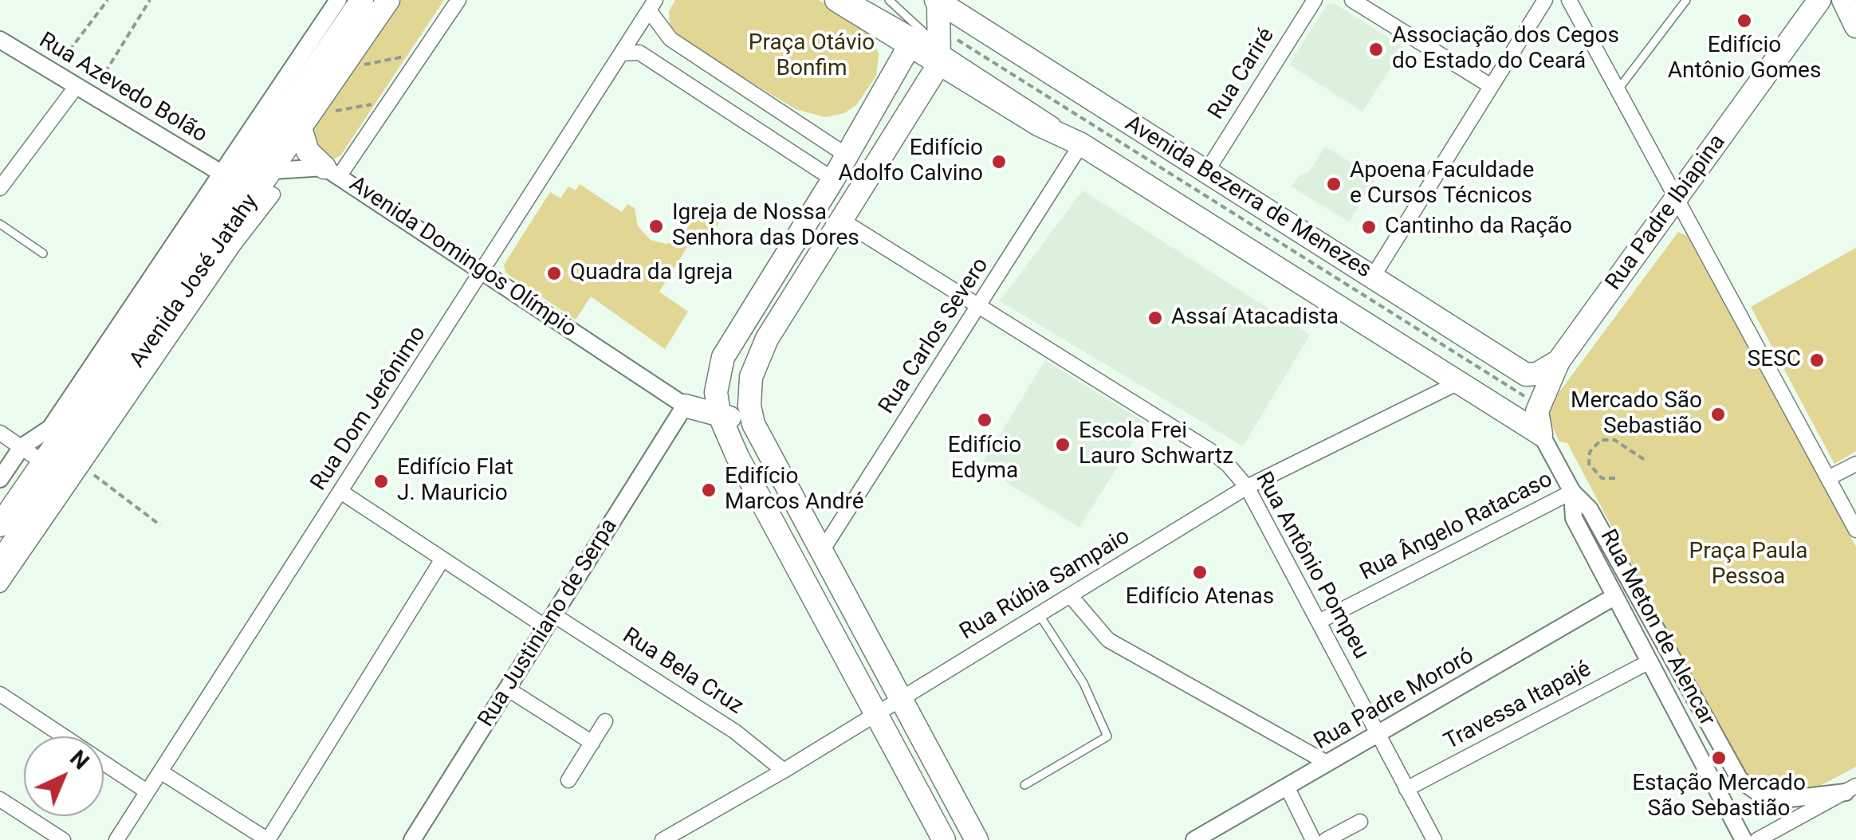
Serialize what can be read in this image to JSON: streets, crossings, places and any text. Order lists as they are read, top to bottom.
{
  "streets": {
    "main road": ["Avenida Bezerra de Menezes", "Rua Padre Ibiapina", "Avenida José Jatahy"],
    "street": [
      "Rua Cariré",
      "Rua Azevedo Bolão",
      "Avenida Domingos Olímpio",
      "Rua Carlos Severo",
      "Rua Dom Jerônimo",
      "Rua Ângelo Ratacaso",
      "Rua Antônio Pompeu",
      "Rua Rúbia Sampaio",
      "Rua Justiniano de Serpa",
      "Rua Meton de Alencar",
      "Rua Bela Cruz",
      "Rua Padre Mororó",
      "Travessa Itapajé"
    ]
  },
  "crossings": [
    ["Rua Cariré", "Avenida Bezerra de Menezes"],
    ["Rua Azevedo Bolão", "Avenida Domingos Olímpio"],
    ["Rua Azevedo Bolão", "Avenida José Jatahy"],
    ["Avenida Bezerra de Menezes", "Rua Padre Ibiapina"],
    ["Avenida Bezerra de Menezes", "Rua Carlos Severo"],
    ["Avenida Bezerra de Menezes", "Rua Rúbia Sampaio"],
    ["Avenida Bezerra de Menezes", "Rua Meton de Alencar"],
    ["Rua Padre Ibiapina", "Rua Meton de Alencar"],
    ["Avenida Domingos Olímpio", "Avenida José Jatahy"],
    ["Avenida Domingos Olímpio", "Rua Dom Jerônimo"],
    ["Avenida Domingos Olímpio", "Rua Justiniano de Serpa"],
    ["Rua Carlos Severo", "Rua Antônio Pompeu"],
    ["Rua Dom Jerônimo", "Rua Bela Cruz"],
    ["Rua Ângelo Ratacaso", "Rua Antônio Pompeu"],
    ["Rua Ângelo Ratacaso", "Rua Meton de Alencar"],
    ["Rua Antônio Pompeu", "Rua Rúbia Sampaio"],
    ["Rua Antônio Pompeu", "Rua Padre Mororó"],
    ["Rua Antônio Pompeu", "Travessa Itapajé"],
    ["Rua Rúbia Sampaio", "Rua Bela Cruz"],
    ["Rua Justiniano de Serpa", "Rua Bela Cruz"],
    ["Rua Meton de Alencar", "Rua Padre Mororó"],
    ["Rua Meton de Alencar", "Travessa Itapajé"]
  ],
  "parks": ["Praça Otávio Bonfim", "Praça Paula Pessoa"],
  "places": [
    "Edifício Antônio Gomes",
    "Associação dos Cegos do Estado do Ceará",
    "Edifício Adolfo Calvino",
    "Apoena Faculdade e Cursos Técnicos",
    "Igreja de Nossa Senhora das Dores",
    "Cantinho da Ração",
    "Quadra da Igreja",
    "Assaí Atacadista",
    "SESC",
    "Mercado São Sebastião",
    "Edifício Edyma",
    "Escola Frei Lauro Schwartz",
    "Edifício Flat J. Mauricio",
    "Edifício Marcos André",
    "Edifício Atenas",
    "Estação Mercado São Sebastião"
  ],
  "north": "top right"
}
